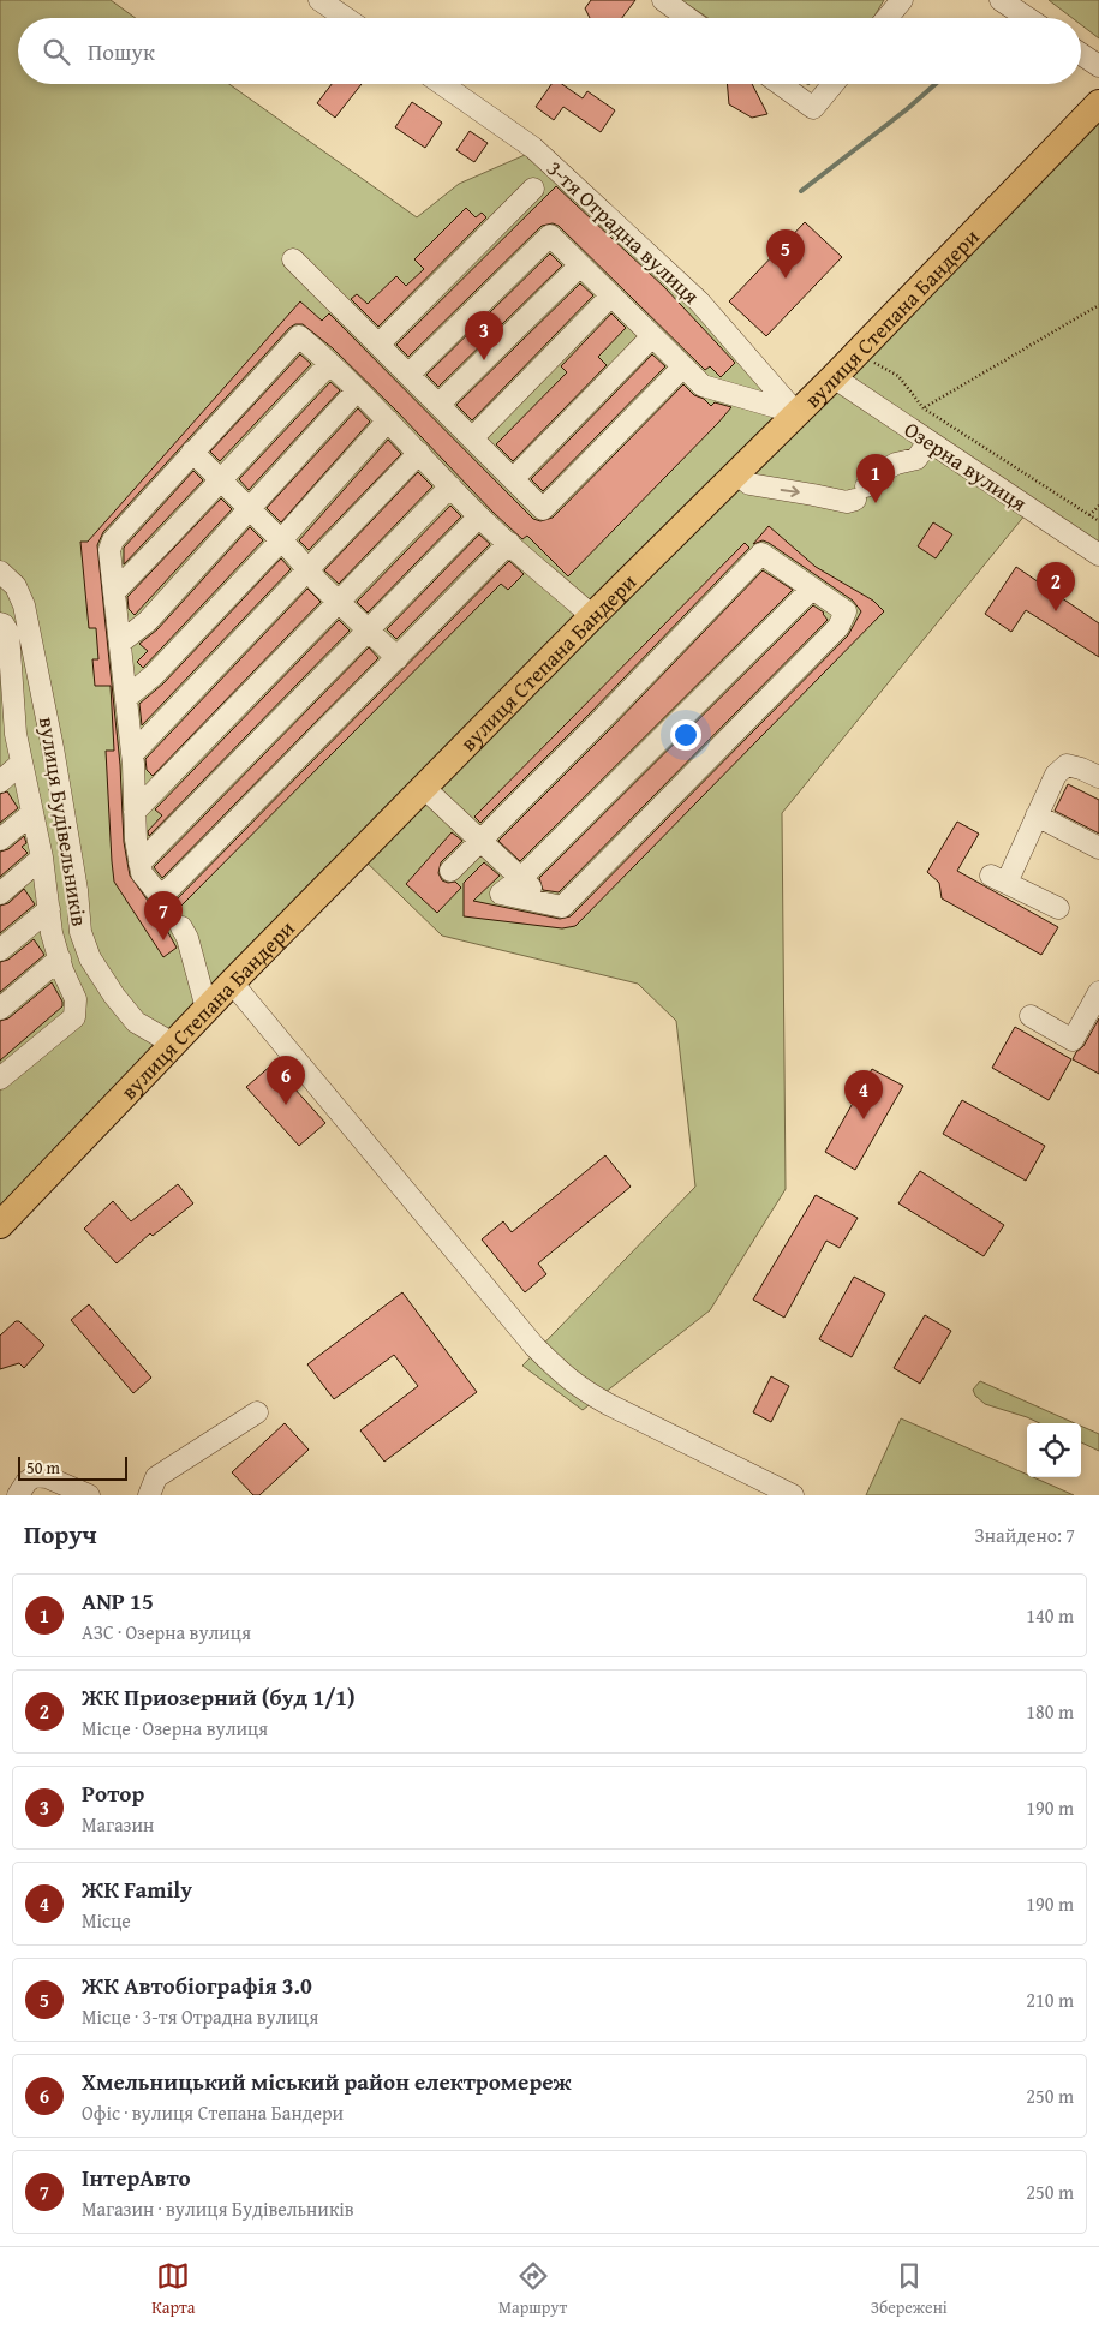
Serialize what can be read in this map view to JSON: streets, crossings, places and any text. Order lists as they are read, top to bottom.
{
  "streets": {
    "main road": ["вулиця Степана Бандери"],
    "street": ["3-тя Отрадна вулиця", "Озерна вулиця", "вулиця Будівельників"]
  },
  "crossings": [
    ["3-тя Отрадна вулиця", "вулиця Степана Бандери"],
    ["вулиця Степана Бандери", "Озерна вулиця"],
    ["вулиця Степана Бандери", "вулиця Будівельників"]
  ],
  "scale_bar": "50 m",
  "page": {
    "search": "Пошук",
    "pins": [
      "5",
      "3",
      "1",
      "2",
      "7",
      "6",
      "4"
    ],
    "scale": "50 m",
    "heading": ["Поруч", "Знайдено: 7"],
    "list": [
      {
        "mark": "1",
        "name": "ANP 15",
        "note": "АЗС · Озерна вулиця",
        "value": "140 m"
      },
      {
        "mark": "2",
        "name": "ЖК Приозерний (буд 1/1)",
        "note": "Місце · Озерна вулиця",
        "value": "180 m"
      },
      {
        "mark": "3",
        "name": "Ротор",
        "note": "Магазин",
        "value": "190 m"
      },
      {
        "mark": "4",
        "name": "ЖК Family",
        "note": "Місце",
        "value": "190 m"
      },
      {
        "mark": "5",
        "name": "ЖК Автобіографія 3.0",
        "note": "Місце · 3-тя Отрадна вулиця",
        "value": "210 m"
      },
      {
        "mark": "6",
        "name": "Хмельницький міський район електромереж",
        "note": "Офіс · вулиця Степана Бандери",
        "value": "250 m"
      },
      {
        "mark": "7",
        "name": "ІнтерАвто",
        "note": "Магазин · вулиця Будівельників",
        "value": "250 m"
      }
    ],
    "nav": ["Карта", "Маршрут", "Збережені"]
  }
}
